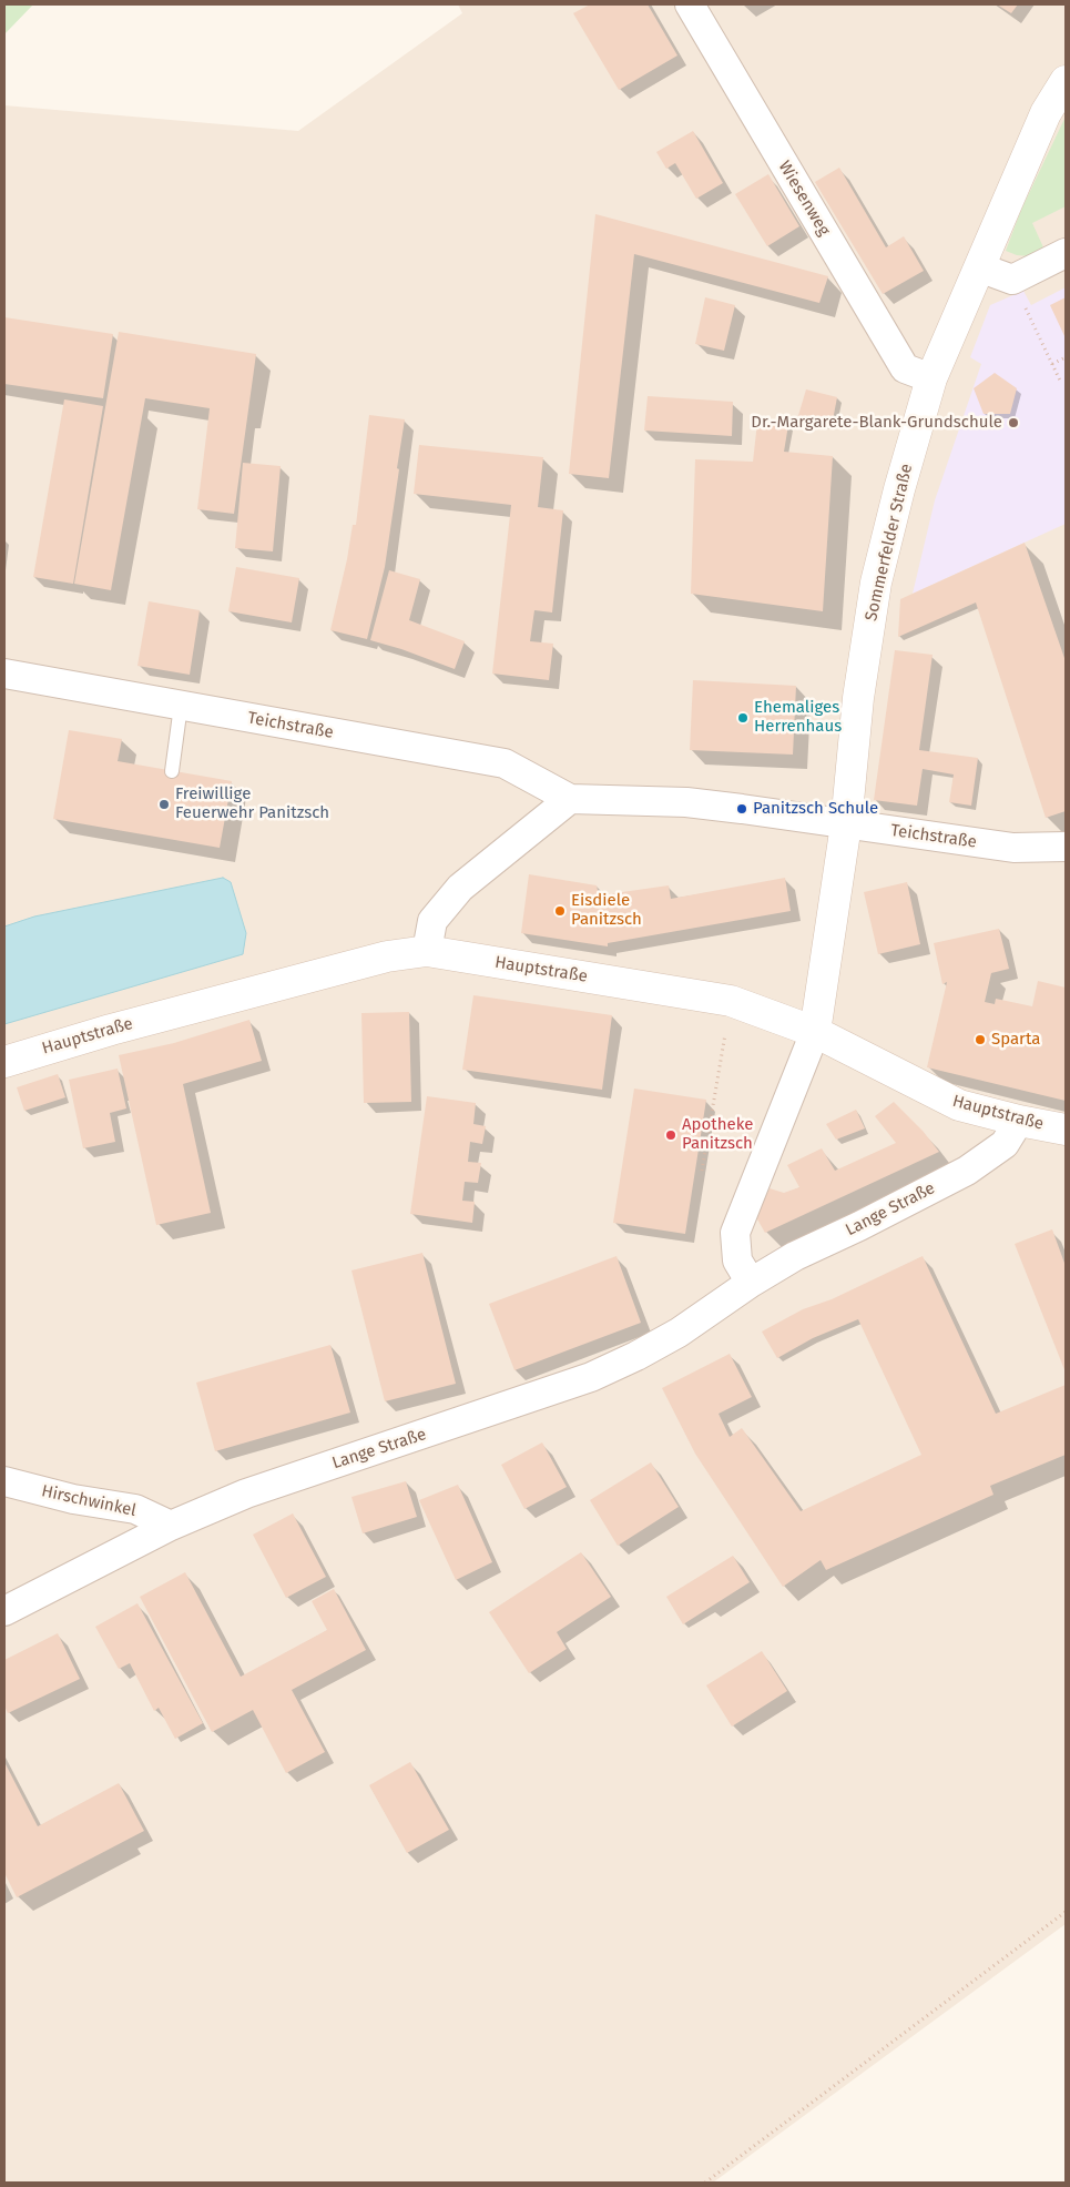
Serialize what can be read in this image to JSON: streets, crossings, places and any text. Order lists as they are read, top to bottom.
{
  "streets": {
    "street": [
      "Wiesenweg",
      "Sommerfelder Straße",
      "Teichstraße",
      "Hauptstraße",
      "Lange Straße",
      "Hirschwinkel"
    ]
  },
  "crossings": [
    ["Wiesenweg", "Sommerfelder Straße"],
    ["Sommerfelder Straße", "Teichstraße"],
    ["Sommerfelder Straße", "Hauptstraße"],
    ["Hauptstraße", "Lange Straße"],
    ["Lange Straße", "Hirschwinkel"]
  ],
  "places": [
    "Dr.-Margarete-Blank-Grundschule",
    "Ehemaliges Herrenhaus",
    "Freiwillige Feuerwehr Panitzsch",
    "Panitzsch Schule",
    "Eisdiele Panitzsch",
    "Sparta",
    "Apotheke Panitzsch"
  ]
}
